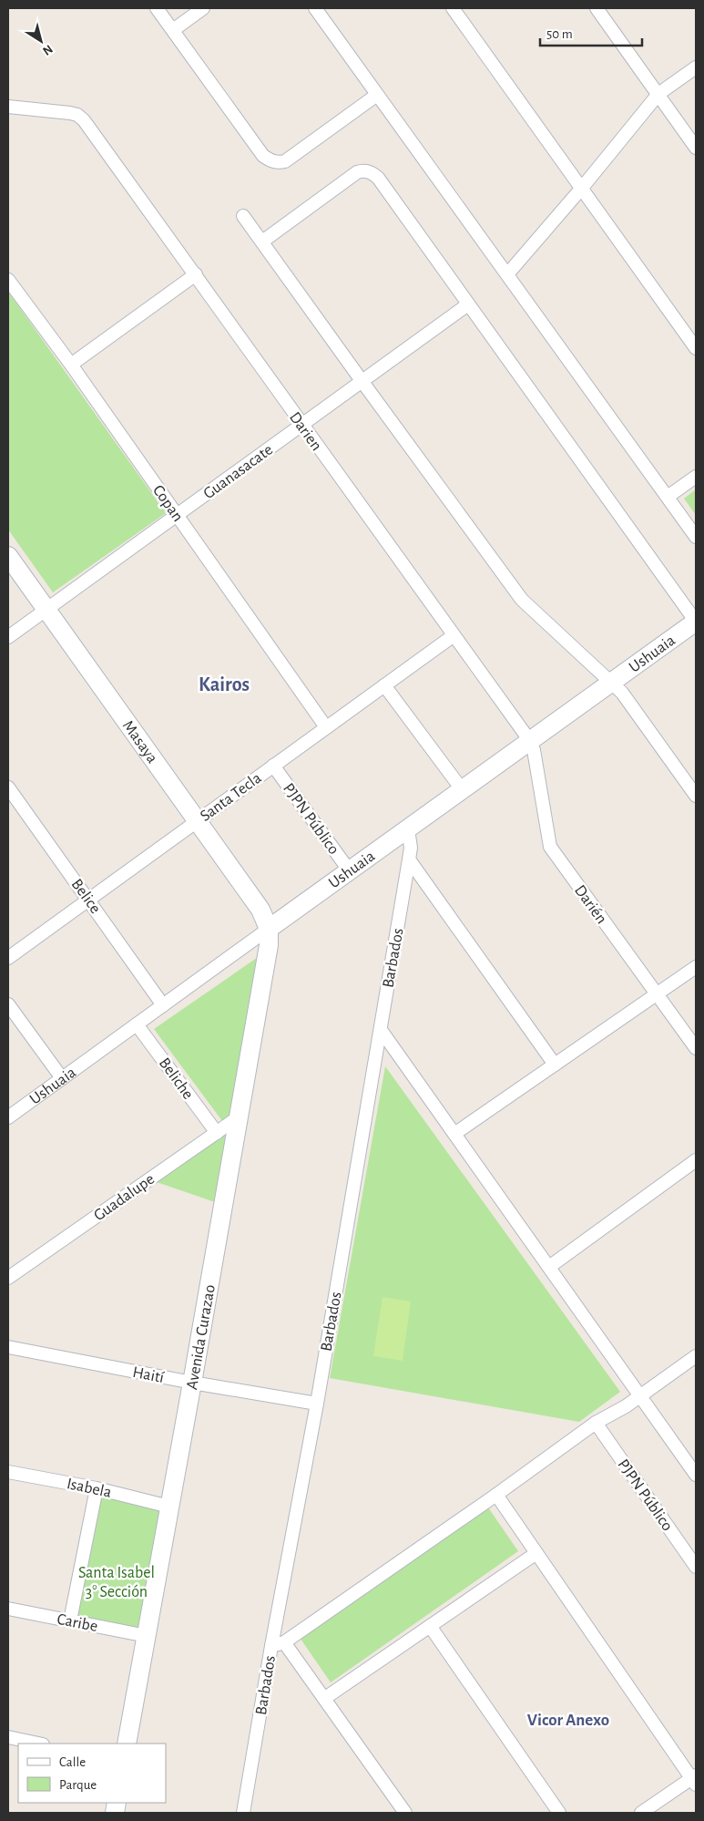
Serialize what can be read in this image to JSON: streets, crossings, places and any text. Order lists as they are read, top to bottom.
{
  "streets": {
    "street": [
      "Darien",
      "Guanasacate",
      "Copan",
      "Ushuaia",
      "Masaya",
      "Santa Tecla",
      "PJPN Público",
      "Belice",
      "Darién",
      "Barbados",
      "Beliche",
      "Guadalupe",
      "Avenida Curazao",
      "Haití",
      "Isabela",
      "Caribe"
    ]
  },
  "crossings": [
    ["Darien", "Guanasacate"],
    ["Darien", "Ushuaia"],
    ["Darien", "Santa Tecla"],
    ["Darien", "Darién"],
    ["Guanasacate", "Copan"],
    ["Guanasacate", "Masaya"],
    ["Copan", "Santa Tecla"],
    ["Ushuaia", "Masaya"],
    ["Ushuaia", "PJPN Público"],
    ["Ushuaia", "Belice"],
    ["Ushuaia", "Darién"],
    ["Ushuaia", "Barbados"],
    ["Ushuaia", "Beliche"],
    ["Ushuaia", "Avenida Curazao"],
    ["Masaya", "Santa Tecla"],
    ["Masaya", "Avenida Curazao"],
    ["Santa Tecla", "PJPN Público"],
    ["Santa Tecla", "Belice"],
    ["Barbados", "Haití"],
    ["Beliche", "Guadalupe"],
    ["Guadalupe", "Avenida Curazao"],
    ["Avenida Curazao", "Haití"],
    ["Avenida Curazao", "Isabela"],
    ["Avenida Curazao", "Caribe"]
  ],
  "districts": ["Kairos", "Vicor Anexo"],
  "parks": ["Santa Isabel 3° Sección"],
  "legend": ["Calle", "Parque"],
  "scale_bar": "50 m",
  "north": "bottom right"
}
